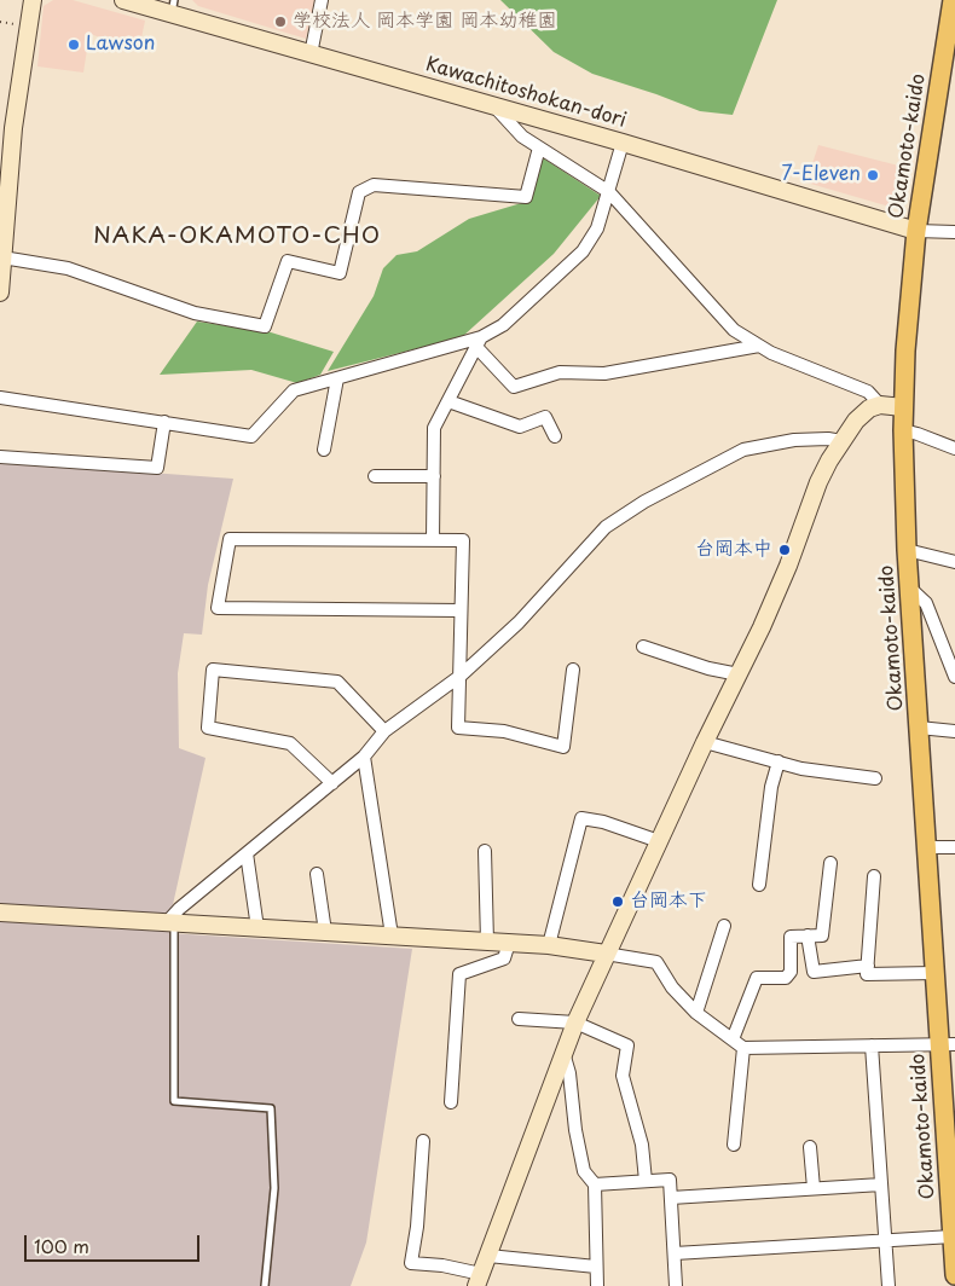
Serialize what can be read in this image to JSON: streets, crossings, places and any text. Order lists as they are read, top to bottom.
{
  "streets": {
    "main road": ["Okamoto-kaido"],
    "street": ["Kawachitoshokan-dori"]
  },
  "crossings": [
    ["Kawachitoshokan-dori", "Okamoto-kaido"]
  ],
  "districts": ["NAKA-OKAMOTO-CHO"],
  "places": [
    "学校法人 岡本学園 岡本幼稚園",
    "Lawson",
    "7-Eleven",
    "台岡本中",
    "台岡本下"
  ],
  "scale_bar": "100 m"
}
